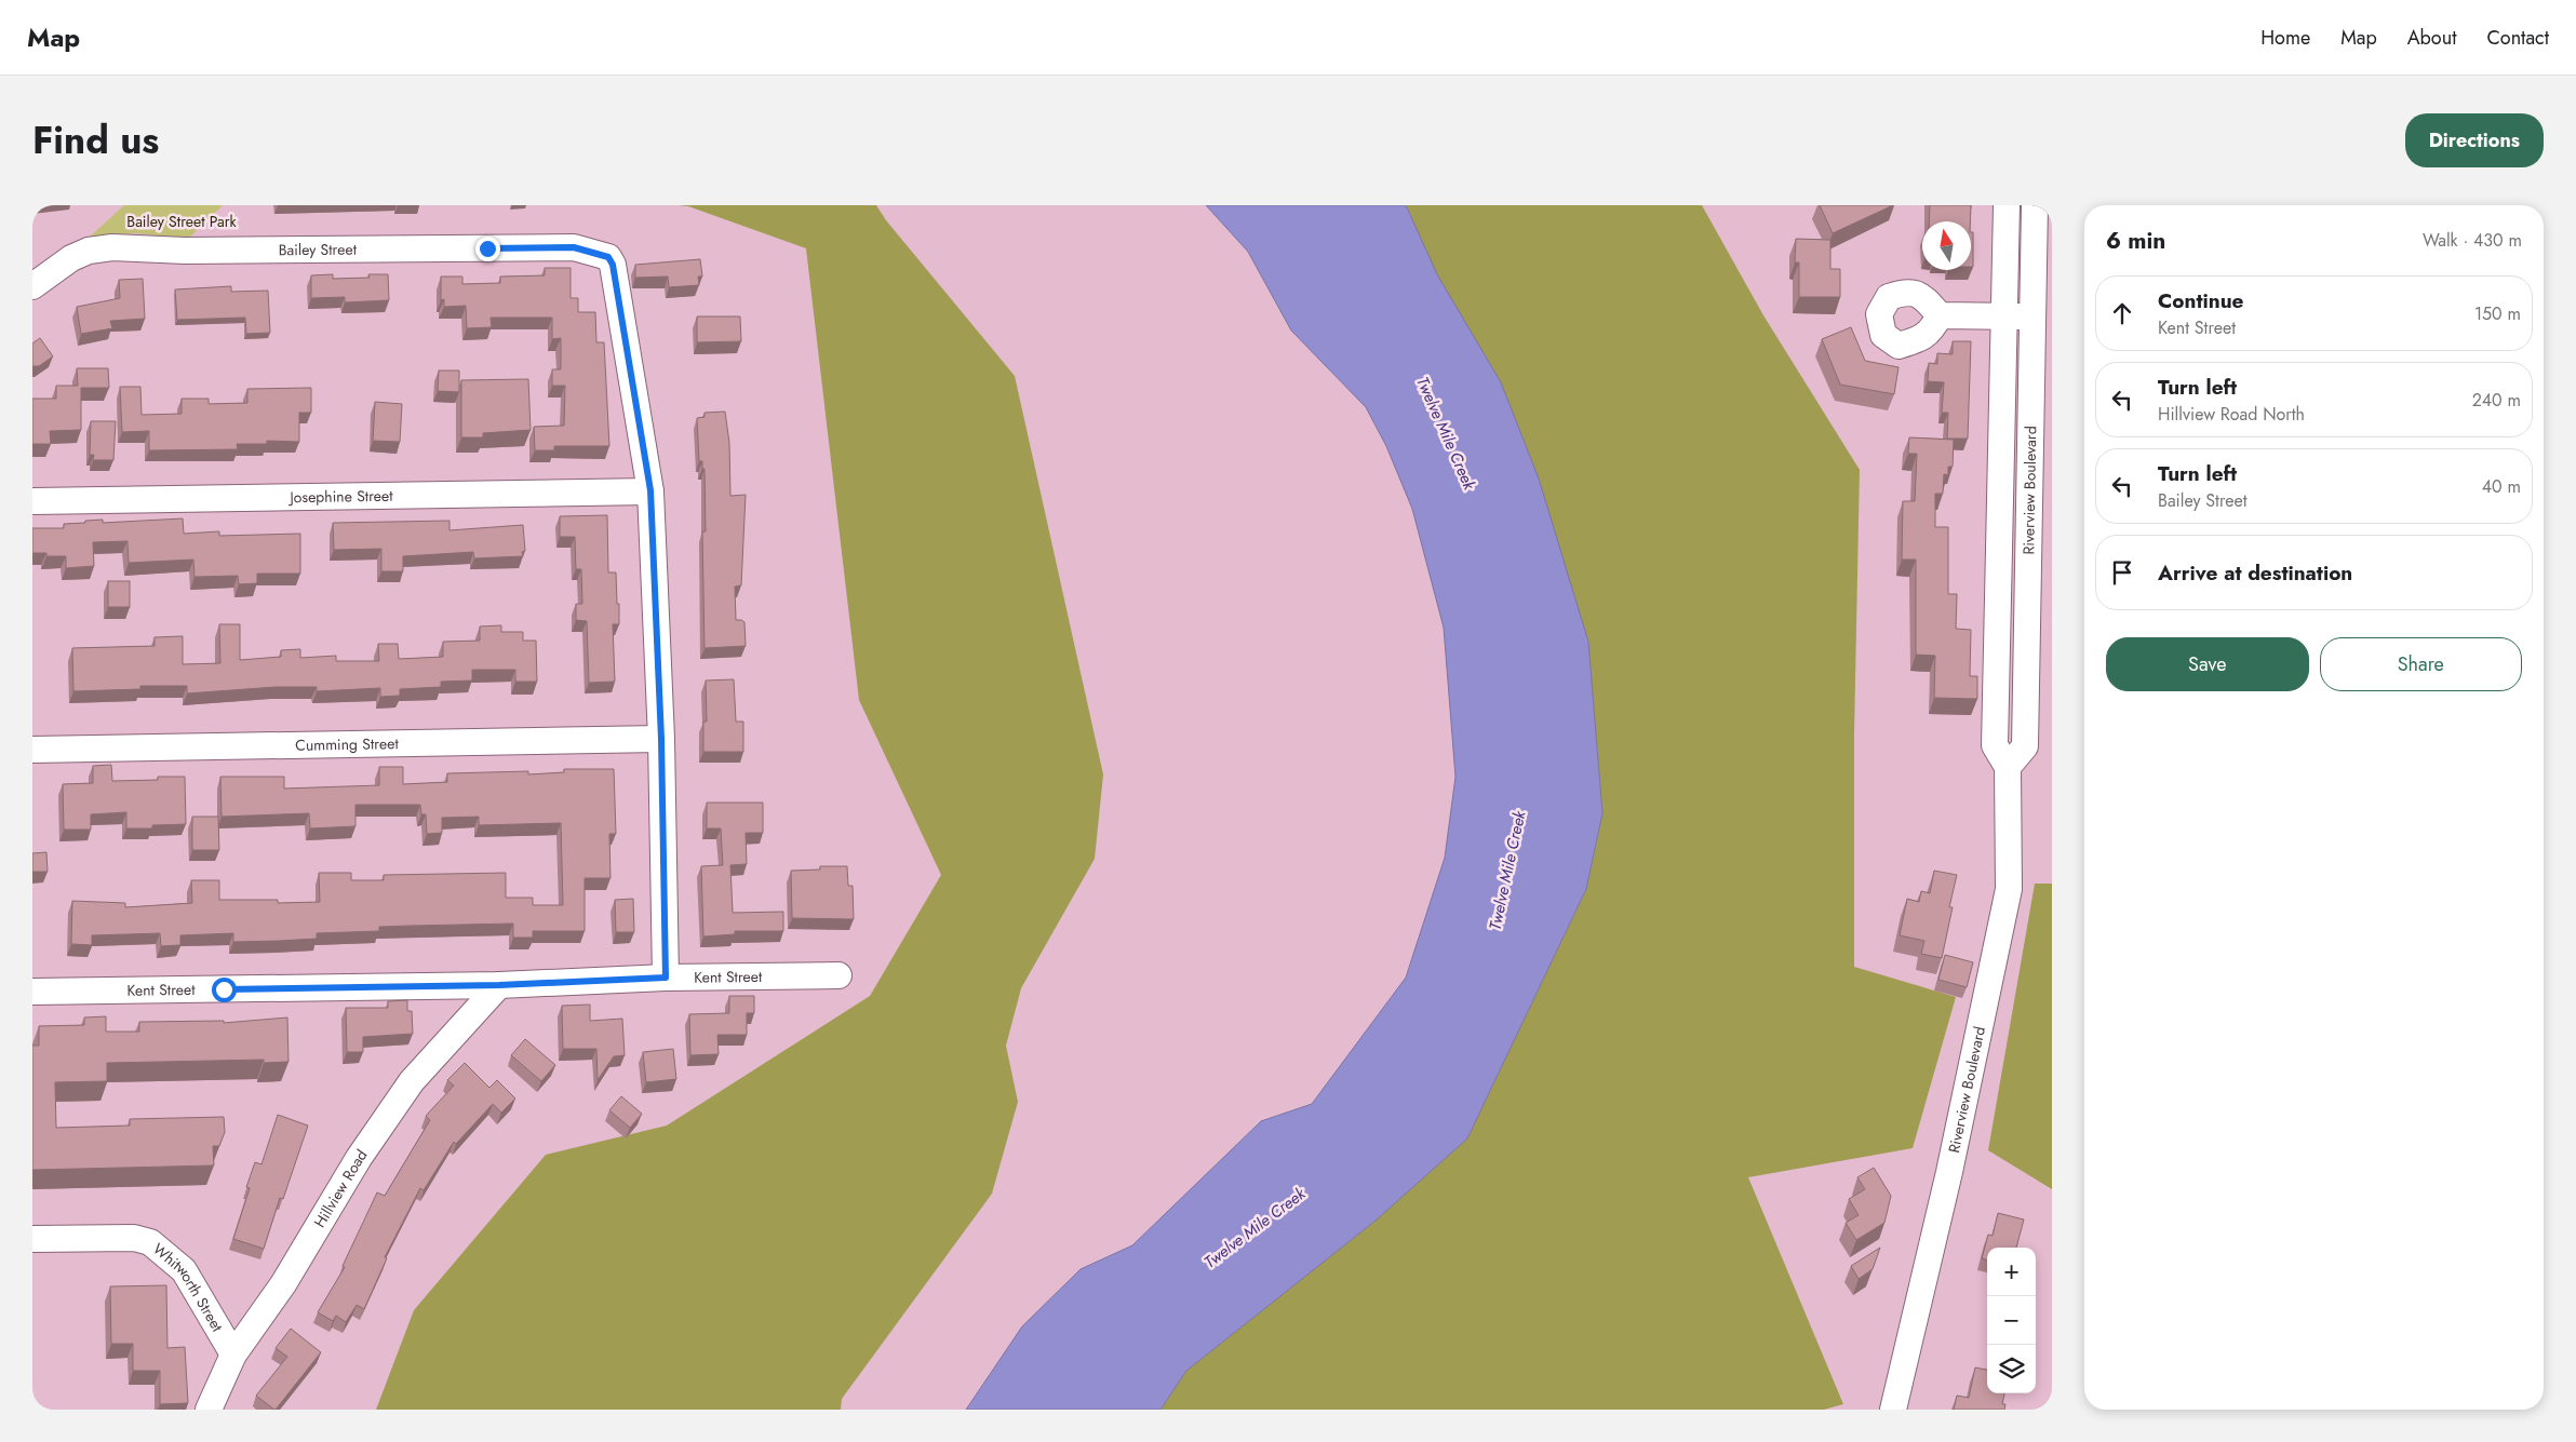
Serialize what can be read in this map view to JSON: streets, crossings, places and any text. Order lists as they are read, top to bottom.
{
  "streets": {
    "street": [
      "Bailey Street",
      "Riverview Boulevard",
      "Josephine Street",
      "Cumming Street",
      "Kent Street",
      "Hillview Road",
      "Whitworth Street"
    ]
  },
  "crossings": [
    ["Bailey Street", "Josephine Street"],
    ["Kent Street", "Hillview Road"],
    ["Hillview Road", "Whitworth Street"]
  ],
  "water": ["Twelve Mile Creek"],
  "parks": ["Bailey Street Park"],
  "north": "top",
  "page": {
    "header": "Map",
    "nav": [
      "Home",
      "Map",
      "About",
      "Contact"
    ],
    "title": "Find us",
    "buttons": [
      "Directions",
      ["Save", "Share"]
    ],
    "heading": ["6 min", "Walk · 430 m"],
    "list": [
      ["Continue", "Kent Street", "150 m"],
      ["Turn left", "Hillview Road North", "240 m"],
      ["Turn left", "Bailey Street", "40 m"],
      "Arrive at destination"
    ],
    "map_buttons": ["+", "−"]
  }
}
